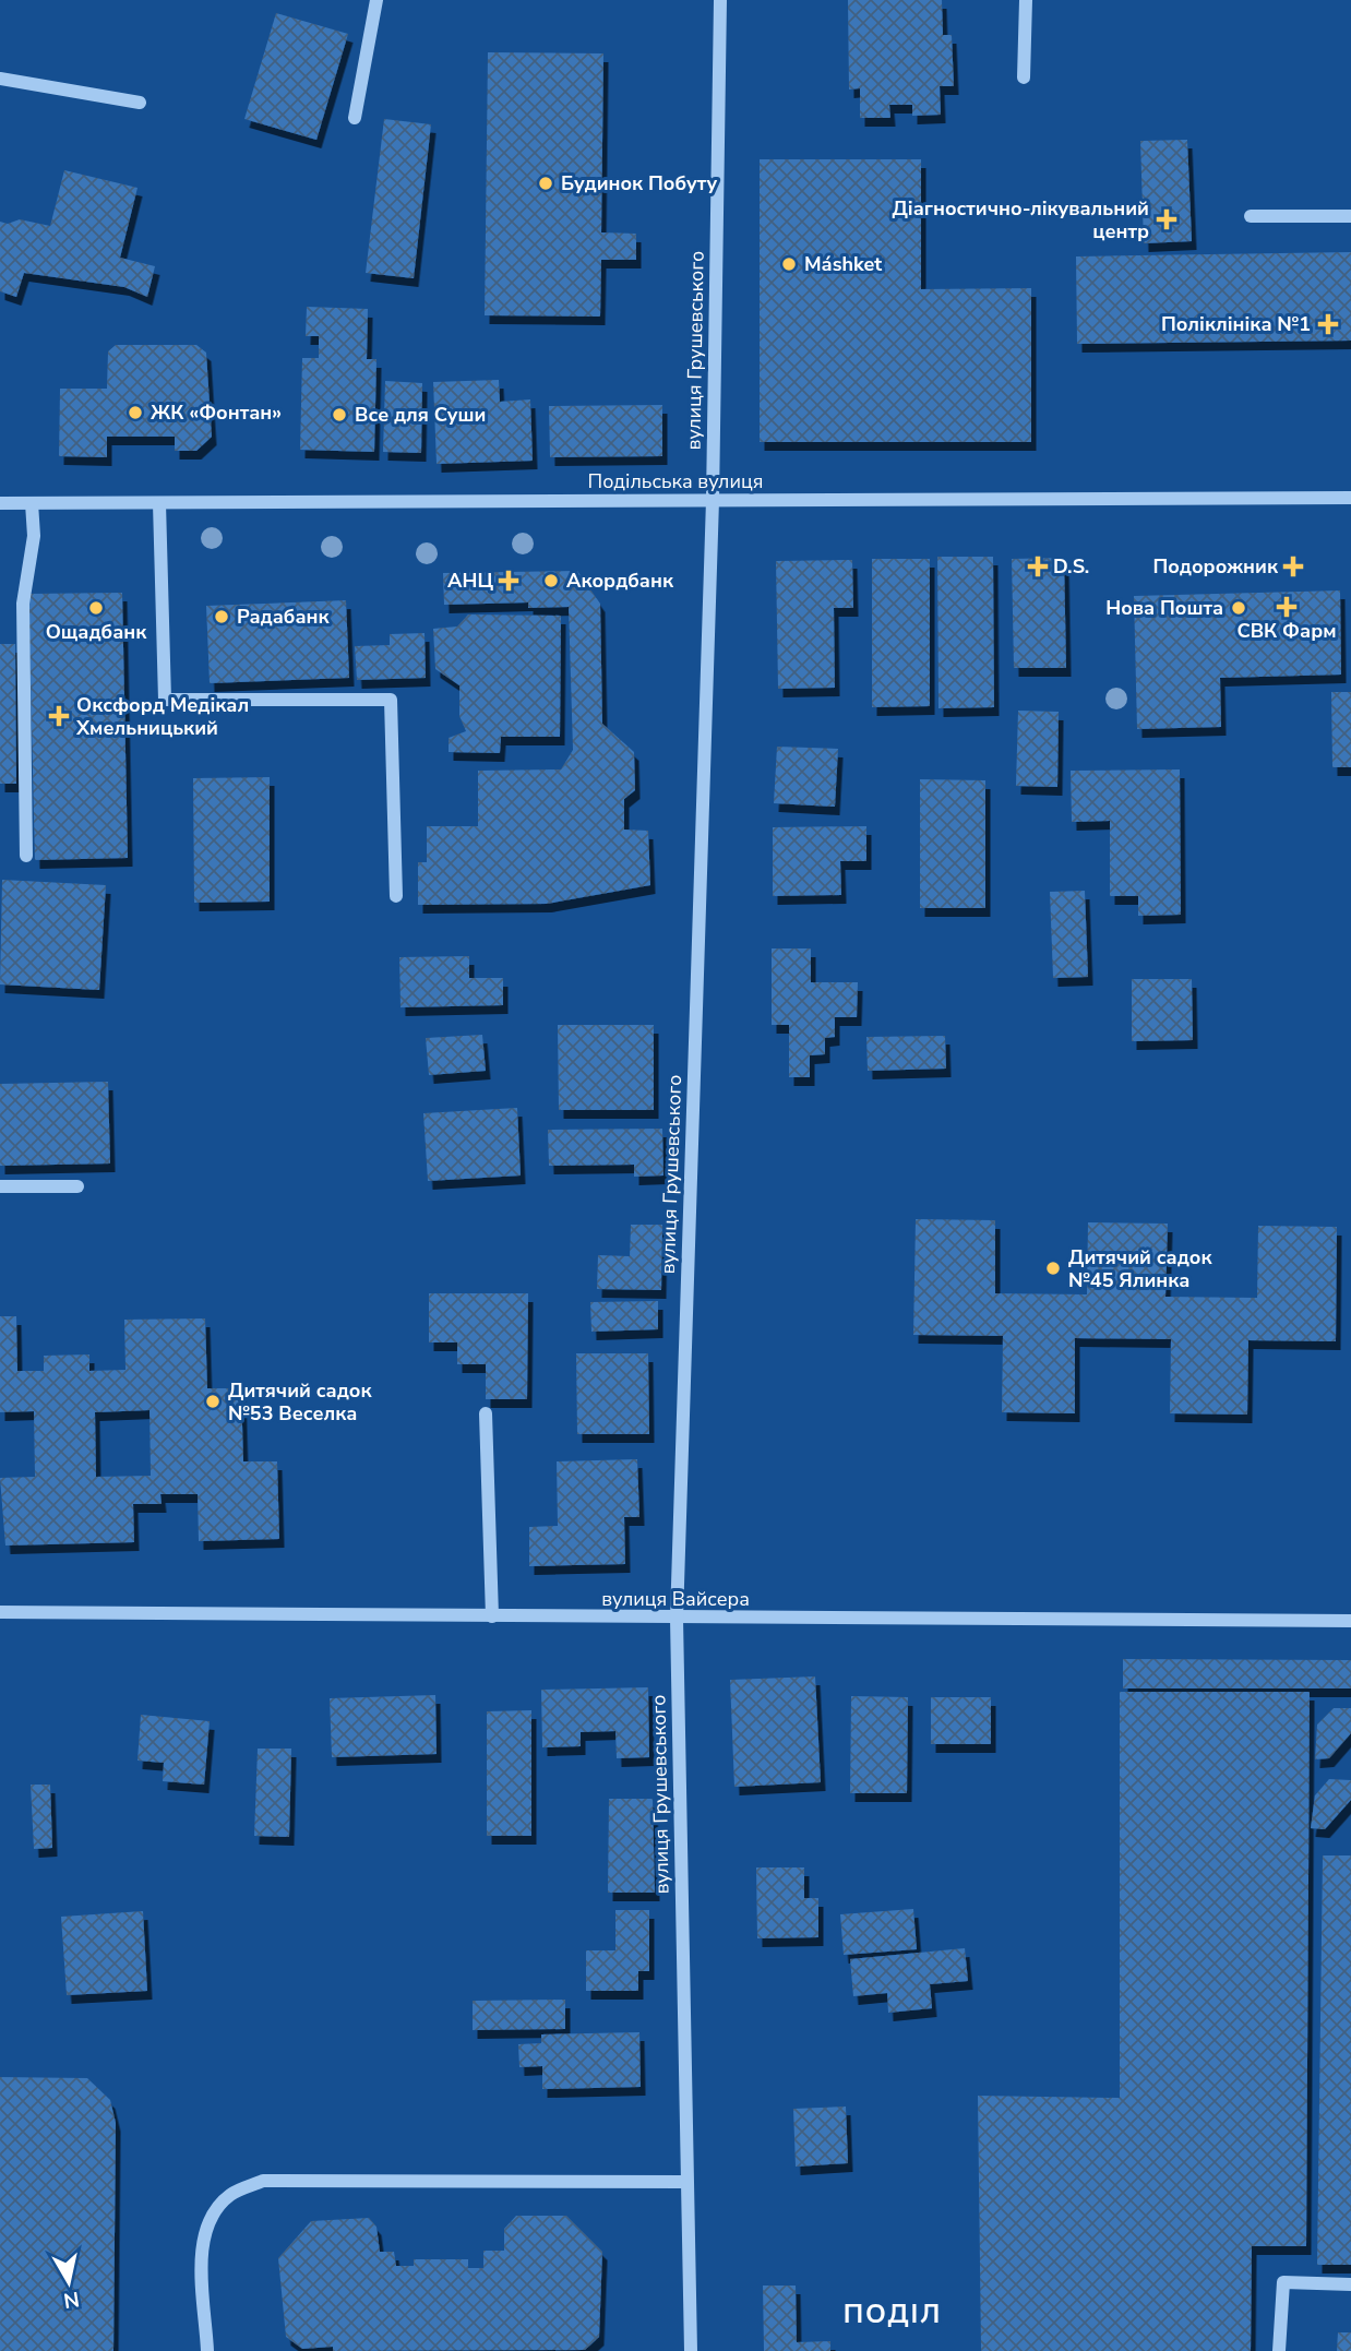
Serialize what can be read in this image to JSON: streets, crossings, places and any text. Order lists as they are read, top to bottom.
{
  "streets": {
    "street": ["вулиця Грушевського", "Подільська вулиця", "вулиця Вайсера"]
  },
  "crossings": [
    ["вулиця Грушевського", "Подільська вулиця"],
    ["вулиця Грушевського", "вулиця Вайсера"]
  ],
  "districts": ["ПОДІЛ"],
  "places": {
    "other": [
      "Будинок Побуту",
      "Mа́shket",
      "ЖК «Фонтан»",
      "Все для Суши",
      "Акордбанк",
      "Ощадбанк",
      "Нова Пошта",
      "Радабанк",
      "Дитячий садок №45 Ялинка",
      "Дитячий садок №53 Веселка"
    ],
    "health": [
      "Діагностично-лікувальний центр",
      "Поліклініка №1",
      "D.S.",
      "Подорожник",
      "АНЦ",
      "СВК Фарм",
      "Оксфорд Медікал Хмельницький"
    ]
  },
  "north": "bottom"
}
